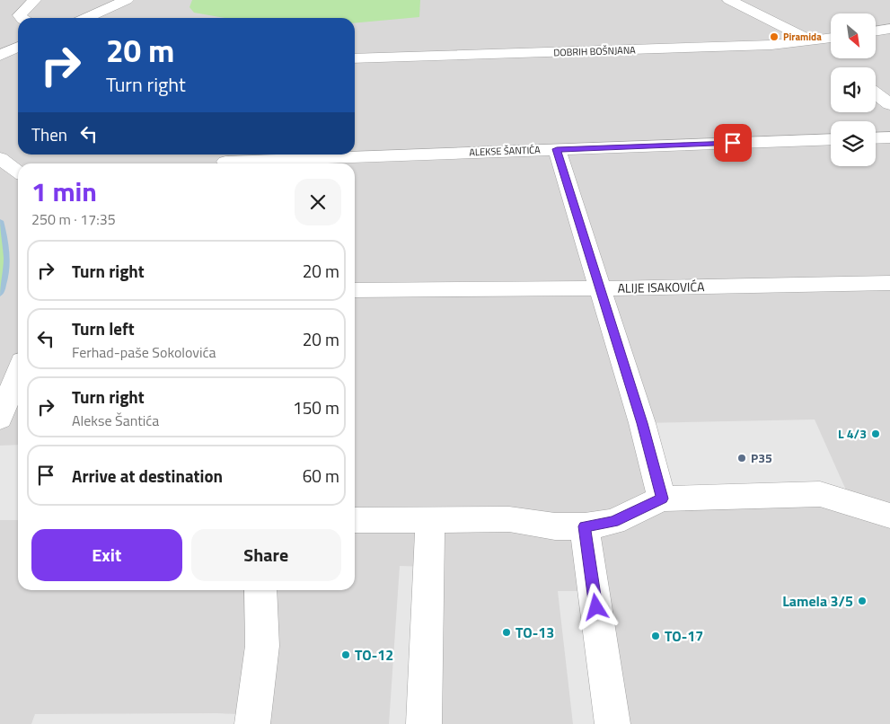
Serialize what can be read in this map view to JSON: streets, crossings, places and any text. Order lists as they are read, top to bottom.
{
  "streets": {
    "street": ["DOBRIH BOŠNJANA", "ALEKSE ŠANTIĆA", "ALIJE ISAKOVIĆA"]
  },
  "places": [
    "Piramida",
    "L 4/3",
    "P35",
    "Lamela 3/5",
    "TO-13",
    "TO-17",
    "TO-12"
  ],
  "north": "bottom right",
  "page": {
    "turn": ["20 m", "Turn right"],
    "then": "Then",
    "heading": ["1 min", "250 m · 17:35"],
    "list": [
      {
        "name": "Turn right",
        "value": "20 m"
      },
      {
        "name": "Turn left",
        "note": "Ferhad-paše Sokolovića",
        "value": "20 m"
      },
      {
        "name": "Turn right",
        "note": "Alekse Šantića",
        "value": "150 m"
      },
      {
        "name": "Arrive at destination",
        "value": "60 m"
      }
    ],
    "buttons": ["Exit", "Share"]
  }
}
